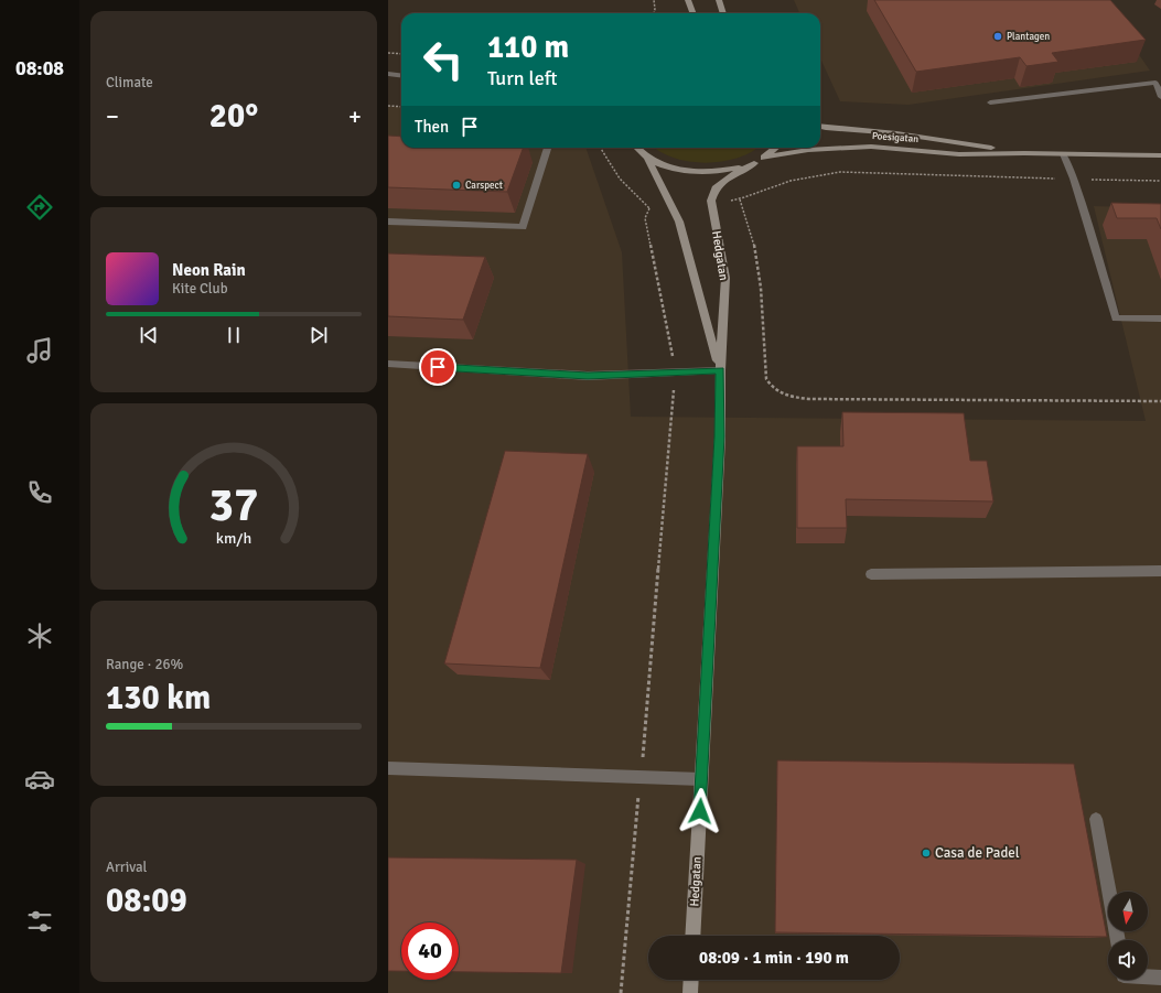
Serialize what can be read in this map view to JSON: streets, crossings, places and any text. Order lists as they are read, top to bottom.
{
  "streets": {
    "street": ["Poesigatan", "Hedgatan"]
  },
  "places": ["Plantagen", "Carspect", "Casa de Padel"],
  "north": "bottom",
  "page": {
    "tabs": "08:08",
    "tile": [
      "Climate",
      ["Range · 26%", "130 km"],
      ["Arrival", "08:09"]
    ],
    "turn": ["110 m", "Turn left"],
    "heat": ["−", "20°", "+"],
    "then": "Then",
    "song": ["Neon Rain", "Kite Club"],
    "limit": "40",
    "trip": "08:09 · 1 min · 190 m",
    "gauge": ["37", "km/h"]
  }
}
